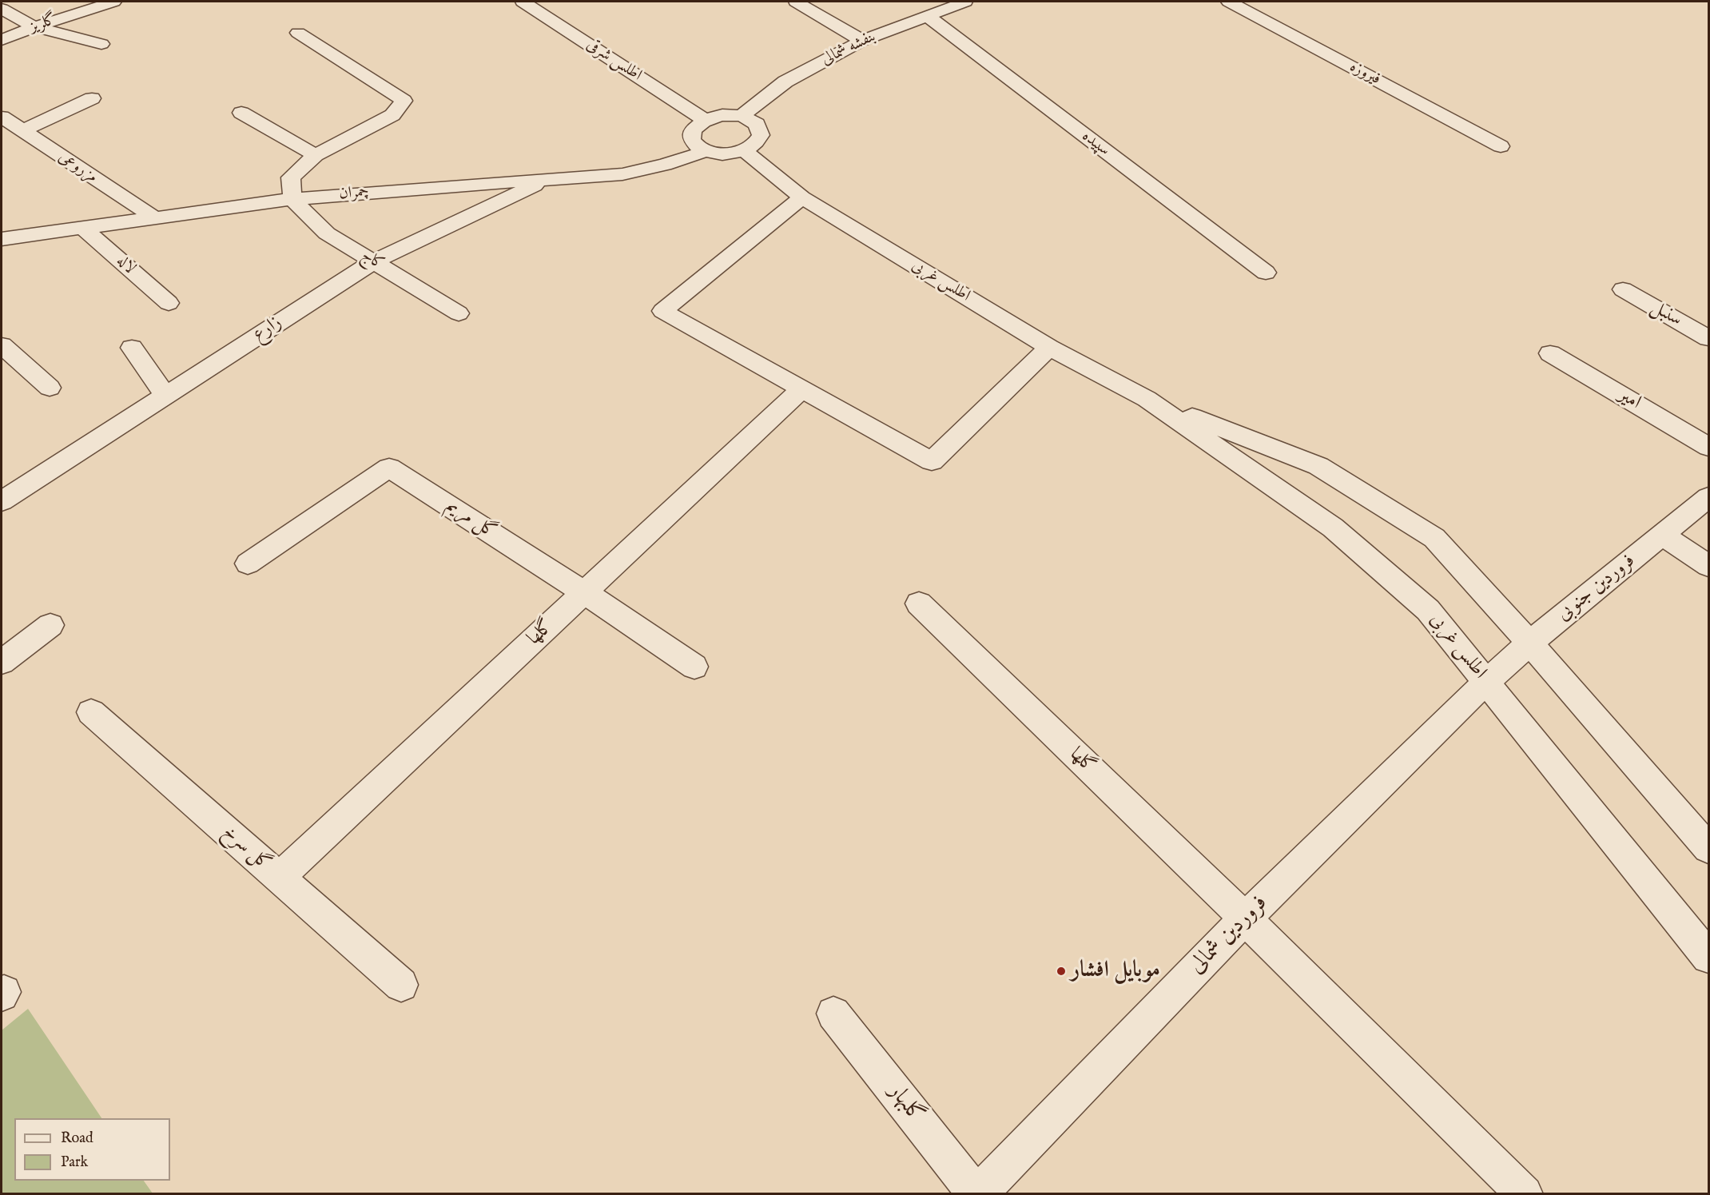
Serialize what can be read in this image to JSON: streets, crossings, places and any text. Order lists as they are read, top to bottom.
{
  "streets": {
    "street": [
      "گلریز",
      "بنفشه شمالی",
      "اطلس شرقی",
      "فیروزه",
      "سپیده",
      "مزروعی",
      "چمران",
      "کاج",
      "لاله",
      "اطلس غربی",
      "سنبل",
      "زارع",
      "امیر",
      "گل مریم",
      "فروردین جنوبی",
      "گلها",
      "گل سرخ",
      "فروردین شمالی",
      "گلبهار"
    ]
  },
  "crossings": [
    ["بنفشه شمالی", "سپیده"],
    ["مزروعی", "چمران"],
    ["چمران", "کاج"],
    ["چمران", "لاله"],
    ["چمران", "زارع"],
    ["کاج", "زارع"],
    ["اطلس غربی", "فروردین جنوبی"],
    ["اطلس غربی", "فروردین شمالی"],
    ["گل مریم", "گلها"],
    ["فروردین جنوبی", "فروردین شمالی"],
    ["گلها", "گل سرخ"],
    ["گلها", "فروردین شمالی"],
    ["فروردین شمالی", "گلبهار"]
  ],
  "places": ["موبایل افشار"],
  "legend": ["Road", "Park"]
}
